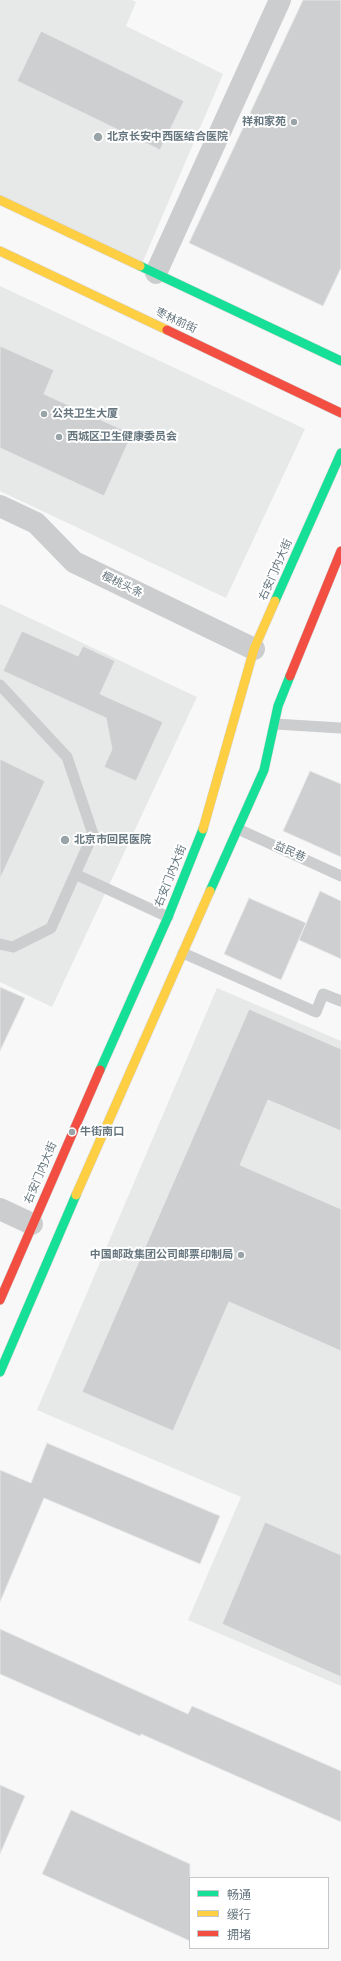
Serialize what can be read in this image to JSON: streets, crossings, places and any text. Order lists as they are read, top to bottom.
{
  "streets": {
    "main road": ["枣林前街", "右安门内大街"],
    "street": ["樱桃头条"],
    "lane": ["益民巷"]
  },
  "crossings": [
    ["右安门内大街", "樱桃头条"],
    ["右安门内大街", "益民巷"]
  ],
  "places": [
    "祥和家苑",
    "北京长安中西医结合医院",
    "公共卫生大厦",
    "西城区卫生健康委员会",
    "北京市回民医院",
    "牛街南口",
    "中国邮政集团公司邮票印制局"
  ],
  "legend": ["畅通", "缓行", "拥堵"]
}
